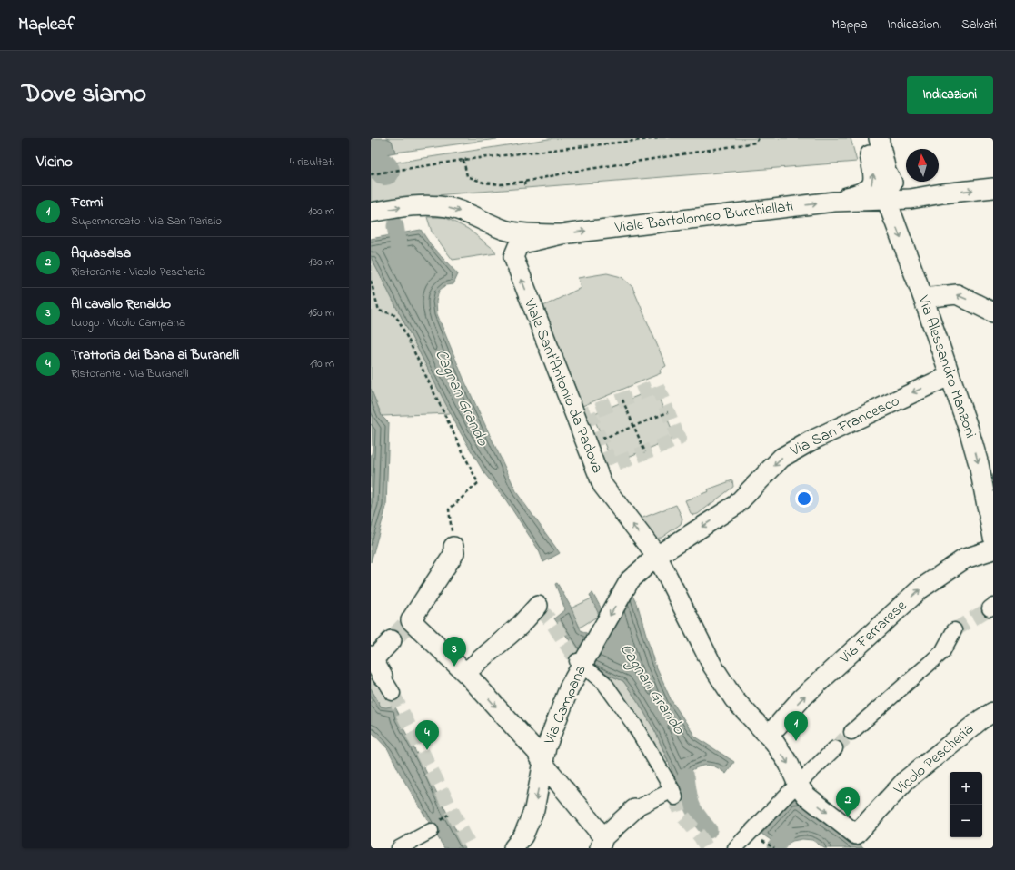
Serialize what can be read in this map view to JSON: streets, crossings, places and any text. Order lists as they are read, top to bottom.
{
  "streets": {
    "street": [
      "Viale Bartolomeo Burchiellati",
      "Via Alessandro Manzoni",
      "Viale Sant'Antonio da Padova",
      "Via San Francesco",
      "Via Ferrarese",
      "Via Campana",
      "Vicolo Pescheria"
    ]
  },
  "crossings": [
    ["Viale Bartolomeo Burchiellati", "Via Alessandro Manzoni"],
    ["Viale Bartolomeo Burchiellati", "Viale Sant'Antonio da Padova"],
    ["Via Alessandro Manzoni", "Via San Francesco"],
    ["Viale Sant'Antonio da Padova", "Via San Francesco"],
    ["Viale Sant'Antonio da Padova", "Via Ferrarese"],
    ["Viale Sant'Antonio da Padova", "Via Campana"],
    ["Viale Sant'Antonio da Padova", "Vicolo Pescheria"],
    ["Via San Francesco", "Via Campana"]
  ],
  "one_way": ["Viale Bartolomeo Burchiellati", "Via Alessandro Manzoni", "Via San Francesco"],
  "water": ["Cagnan Grando"],
  "north": "top",
  "page": {
    "header": "Mapleaf",
    "nav": ["Mappa", "Indicazioni", "Salvati"],
    "title": "Dove siamo",
    "buttons": "Indicazioni",
    "heading": ["Vicino", "4 risultati"],
    "list": [
      {
        "mark": "1",
        "name": "Fermi",
        "note": "Supermercato · Via San Parisio",
        "value": "100 m"
      },
      {
        "mark": "2",
        "name": "Aquasalsa",
        "note": "Ristorante · Vicolo Pescheria",
        "value": "130 m"
      },
      {
        "mark": "3",
        "name": "Al cavallo Renaldo",
        "note": "Luogo · Vicolo Campana",
        "value": "160 m"
      },
      {
        "mark": "4",
        "name": "Trattoria dei Bana ai Buranelli",
        "note": "Ristorante · Via Buranelli",
        "value": "190 m"
      }
    ],
    "pins": [
      "3",
      "1",
      "4",
      "2"
    ],
    "map_buttons": ["+", "−"]
  }
}
